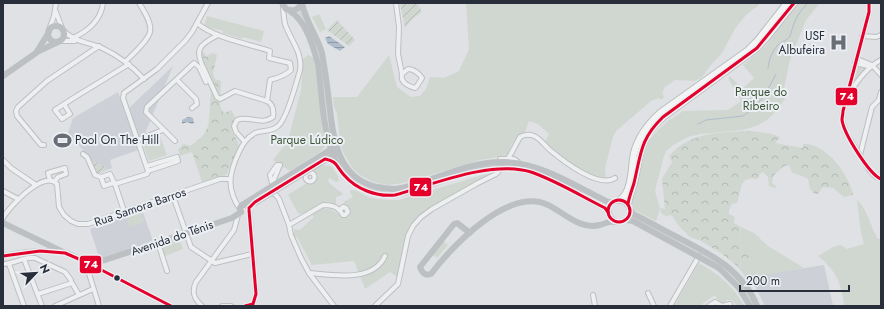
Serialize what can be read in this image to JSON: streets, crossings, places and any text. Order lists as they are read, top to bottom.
{
  "streets": {
    "main road": ["Avenida do Ténis"],
    "street": ["Rua Samora Barros"]
  },
  "parks": ["Parque do Ribeiro", "Parque Lúdico"],
  "places": {
    "hospital": ["USF Albufeira"],
    "sports": ["Pool On The Hill"]
  },
  "lines": ["transit line 74"],
  "scale_bar": "200 m",
  "north": "top right"
}
